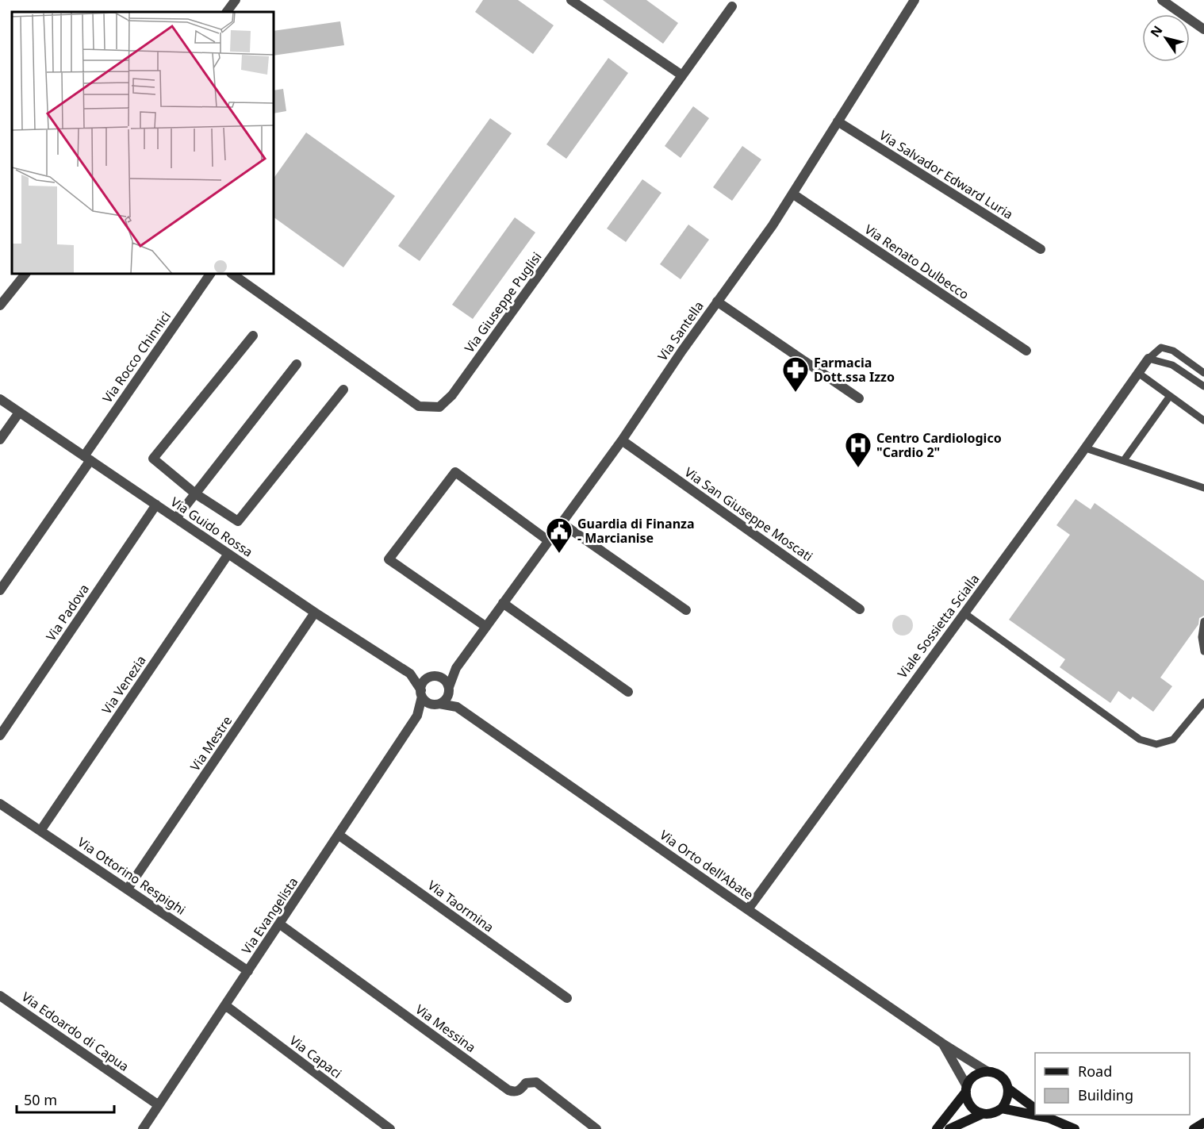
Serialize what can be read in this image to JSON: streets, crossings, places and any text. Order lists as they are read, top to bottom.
{
  "streets": {
    "street": [
      "Via Salvador Edward Luria",
      "Via Renato Dulbecco",
      "Via Giuseppe Puglisi",
      "Via Santella",
      "Via Rocco Chinnici",
      "Via San Giuseppe Moscati",
      "Via Guido Rossa",
      "Via Padova",
      "Viale Sossietta Scialla",
      "Via Venezia",
      "Via Mestre",
      "Via Orto dell'Abate",
      "Via Ottorino Respighi",
      "Via Taormina",
      "Via Evangelista",
      "Via Messina",
      "Via Edoardo di Capua",
      "Via Capaci"
    ]
  },
  "crossings": [
    ["Via Salvador Edward Luria", "Via Santella"],
    ["Via Renato Dulbecco", "Via Santella"],
    ["Via Santella", "Via San Giuseppe Moscati"],
    ["Via Santella", "Via Guido Rossa"],
    ["Via Santella", "Via Orto dell'Abate"],
    ["Via Santella", "Via Evangelista"],
    ["Via Rocco Chinnici", "Via Guido Rossa"],
    ["Via Guido Rossa", "Via Padova"],
    ["Via Guido Rossa", "Via Venezia"],
    ["Via Guido Rossa", "Via Mestre"],
    ["Via Guido Rossa", "Via Orto dell'Abate"],
    ["Via Guido Rossa", "Via Evangelista"],
    ["Viale Sossietta Scialla", "Via Orto dell'Abate"],
    ["Via Venezia", "Via Ottorino Respighi"],
    ["Via Mestre", "Via Ottorino Respighi"],
    ["Via Orto dell'Abate", "Via Evangelista"],
    ["Via Ottorino Respighi", "Via Evangelista"],
    ["Via Taormina", "Via Evangelista"],
    ["Via Evangelista", "Via Messina"],
    ["Via Evangelista", "Via Edoardo di Capua"],
    ["Via Evangelista", "Via Capaci"]
  ],
  "places": {
    "pharmacy": ["Farmacia Dott.ssa Izzo"],
    "hospital": ["Centro Cardiologico \"Cardio 2\""],
    "public building": ["Guardia di Finanza - Marcianise"]
  },
  "legend": ["Road", "Building"],
  "scale_bar": "50 m",
  "north": "top left"
}
